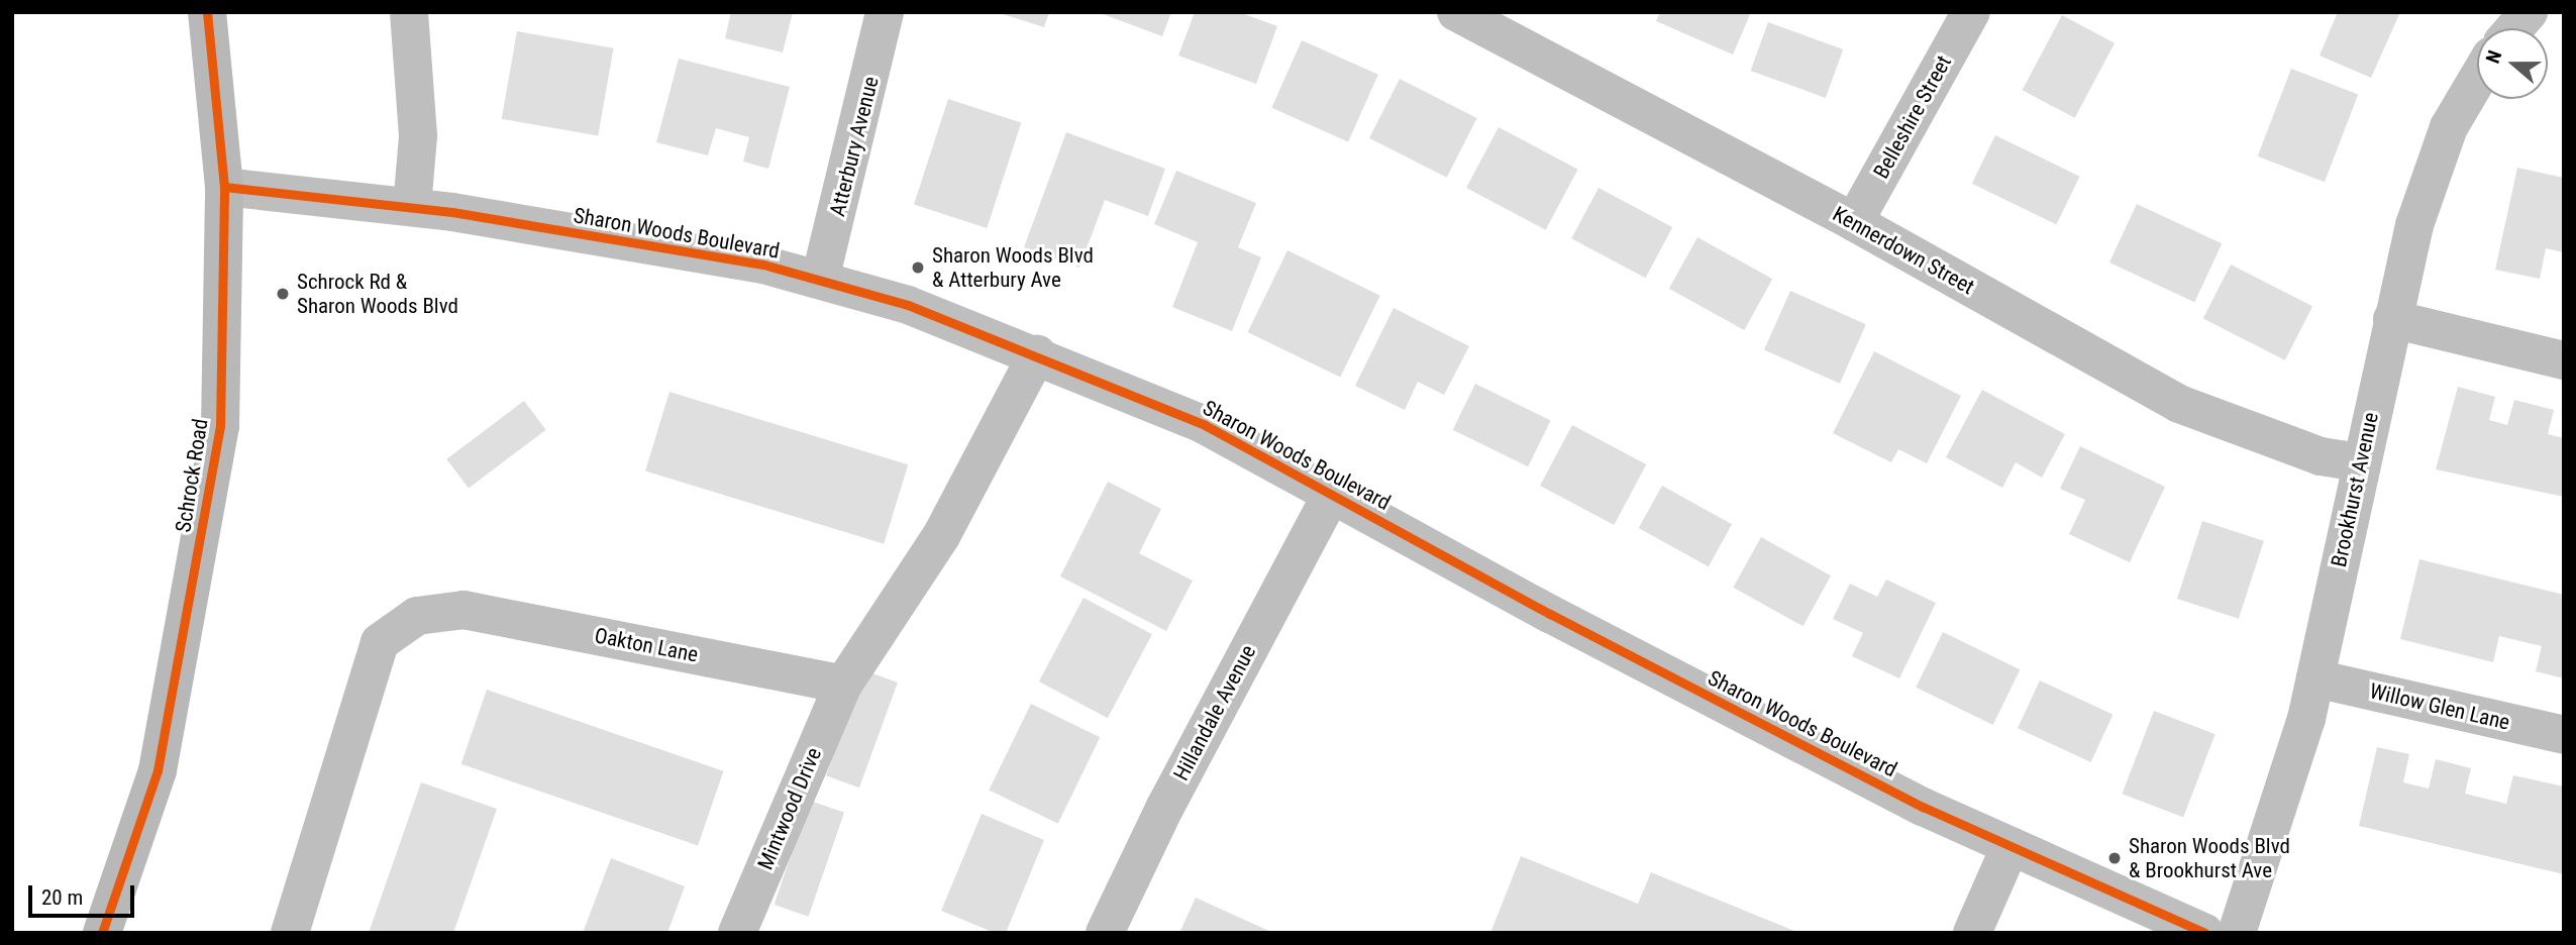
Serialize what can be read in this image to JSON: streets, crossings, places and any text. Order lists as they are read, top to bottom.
{
  "streets": {
    "main road": ["Schrock Road"],
    "street": [
      "Belleshire Street",
      "Atterbury Avenue",
      "Sharon Woods Boulevard",
      "Kennerdown Street",
      "Brookhurst Avenue",
      "Oakton Lane",
      "Willow Glen Lane",
      "Hillandale Avenue",
      "Mintwood Drive"
    ]
  },
  "crossings": [
    ["Belleshire Street", "Kennerdown Street"],
    ["Atterbury Avenue", "Sharon Woods Boulevard"],
    ["Sharon Woods Boulevard", "Schrock Road"],
    ["Sharon Woods Boulevard", "Hillandale Avenue"],
    ["Kennerdown Street", "Brookhurst Avenue"],
    ["Brookhurst Avenue", "Willow Glen Lane"],
    ["Oakton Lane", "Mintwood Drive"]
  ],
  "places": ["Sharon Woods Blvd & Atterbury Ave", "Schrock Rd & Sharon Woods Blvd", "Sharon Woods Blvd & Brookhurst Ave"],
  "scale_bar": "20 m",
  "north": "left"
}
